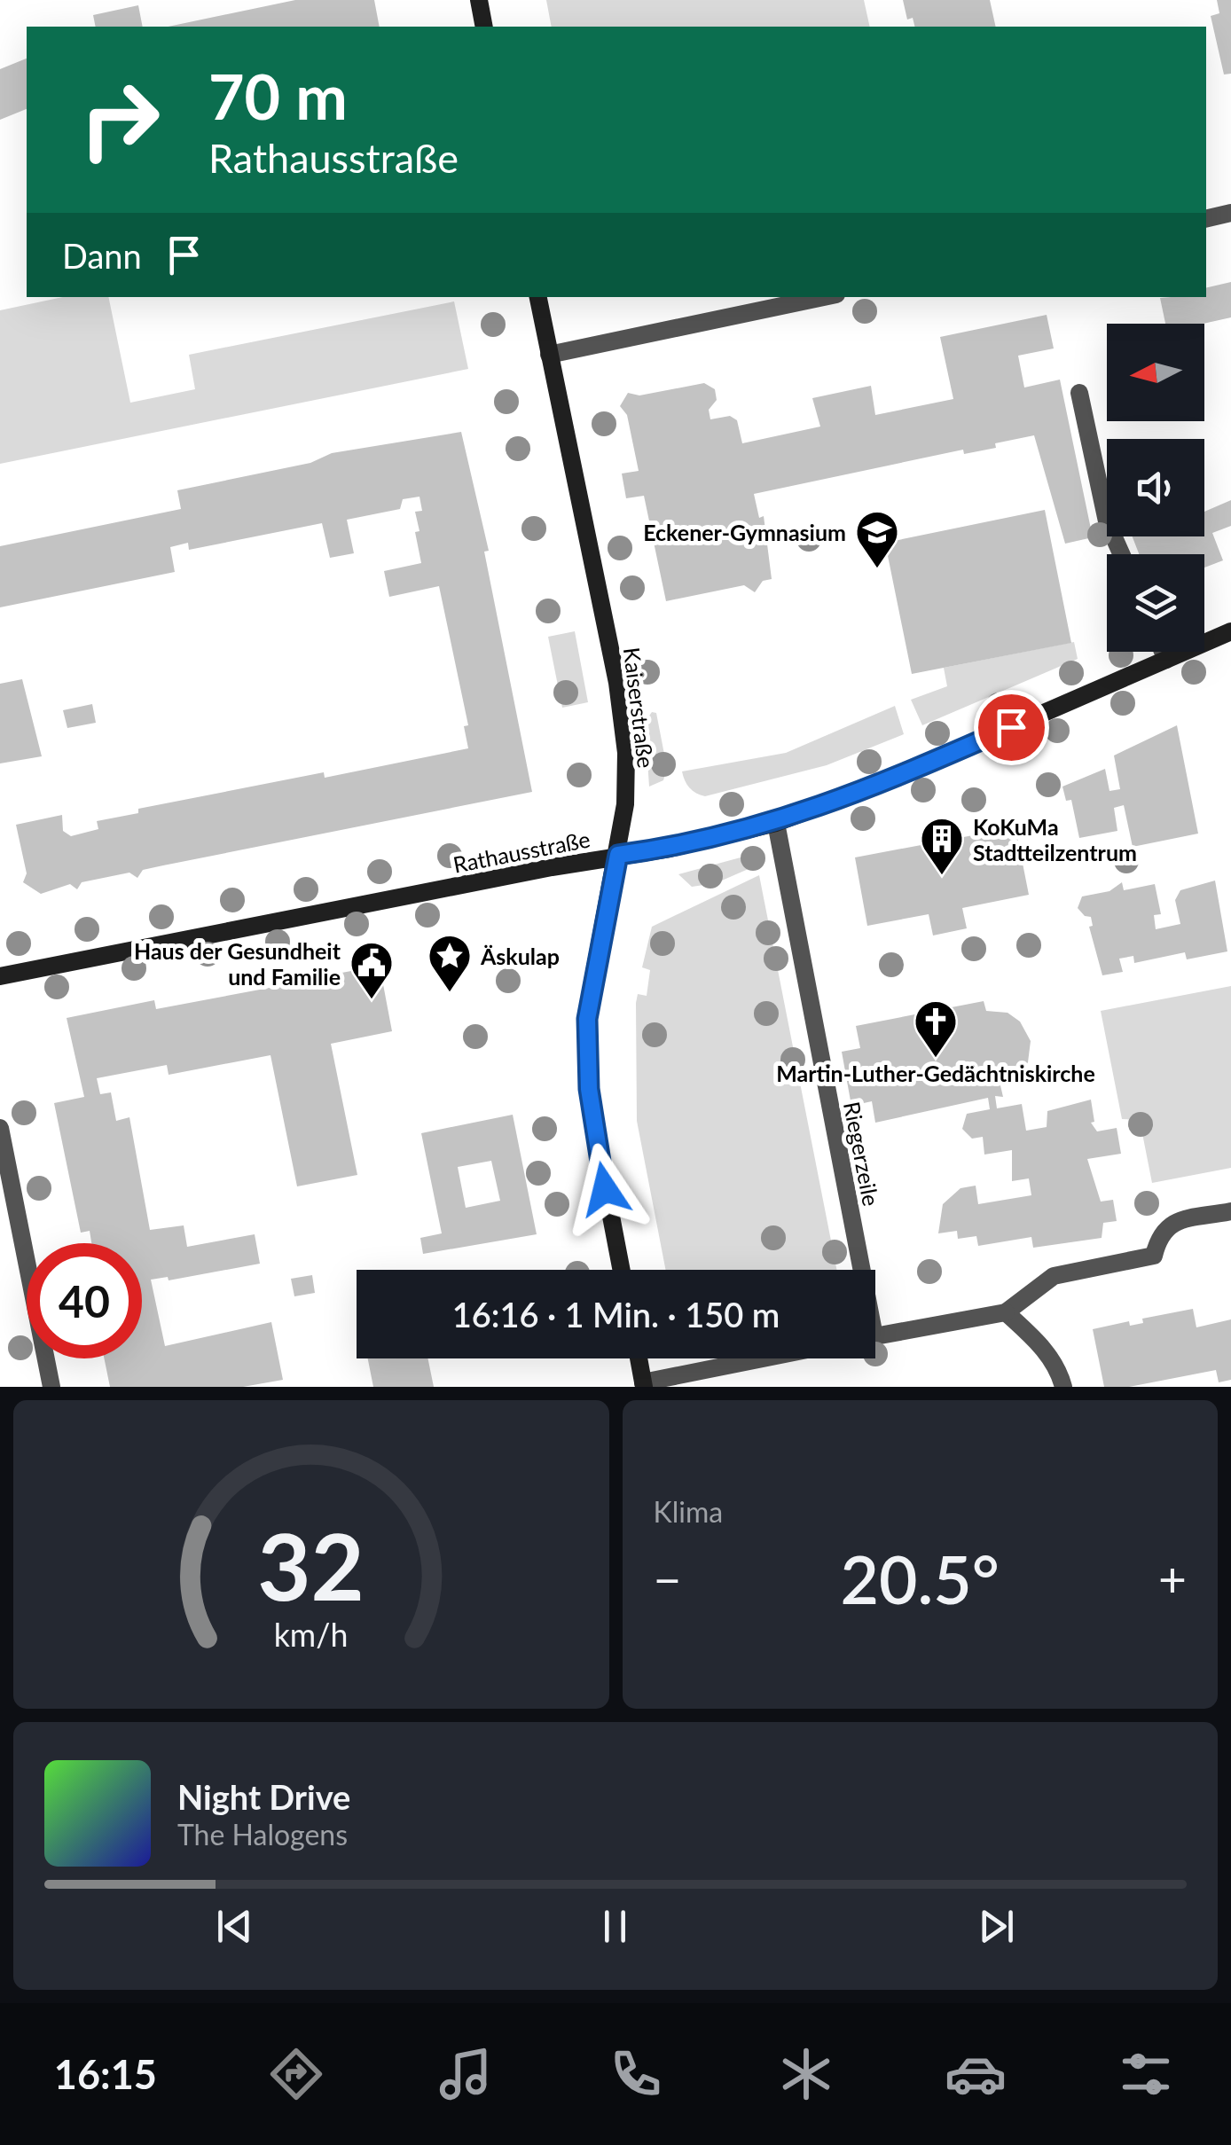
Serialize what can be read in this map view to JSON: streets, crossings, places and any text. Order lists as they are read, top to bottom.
{
  "streets": {
    "main road": ["Kaiserstraße", "Rathausstraße"],
    "street": ["Riegerzeile"]
  },
  "crossings": [
    ["Kaiserstraße", "Rathausstraße"],
    ["Rathausstraße", "Riegerzeile"]
  ],
  "places": {
    "school or university": ["Eckener-Gymnasium"],
    "building": ["KoKuMa Stadtteilzentrum"],
    "place": ["Äskulap"],
    "public building": ["Haus der Gesundheit und Familie"],
    "church": ["Martin-Luther-Gedächtniskirche"]
  },
  "north": "left",
  "page": {
    "turn": ["70 m", "Rathausstraße"],
    "then": "Dann",
    "limit": "40",
    "trip": "16:16 · 1 Min. · 150 m",
    "tile": "Klima",
    "heat": ["−", "20.5°", "+"],
    "song": ["Night Drive", "The Halogens"],
    "tabs": "16:15",
    "gauge": ["32", "km/h"]
  }
}
